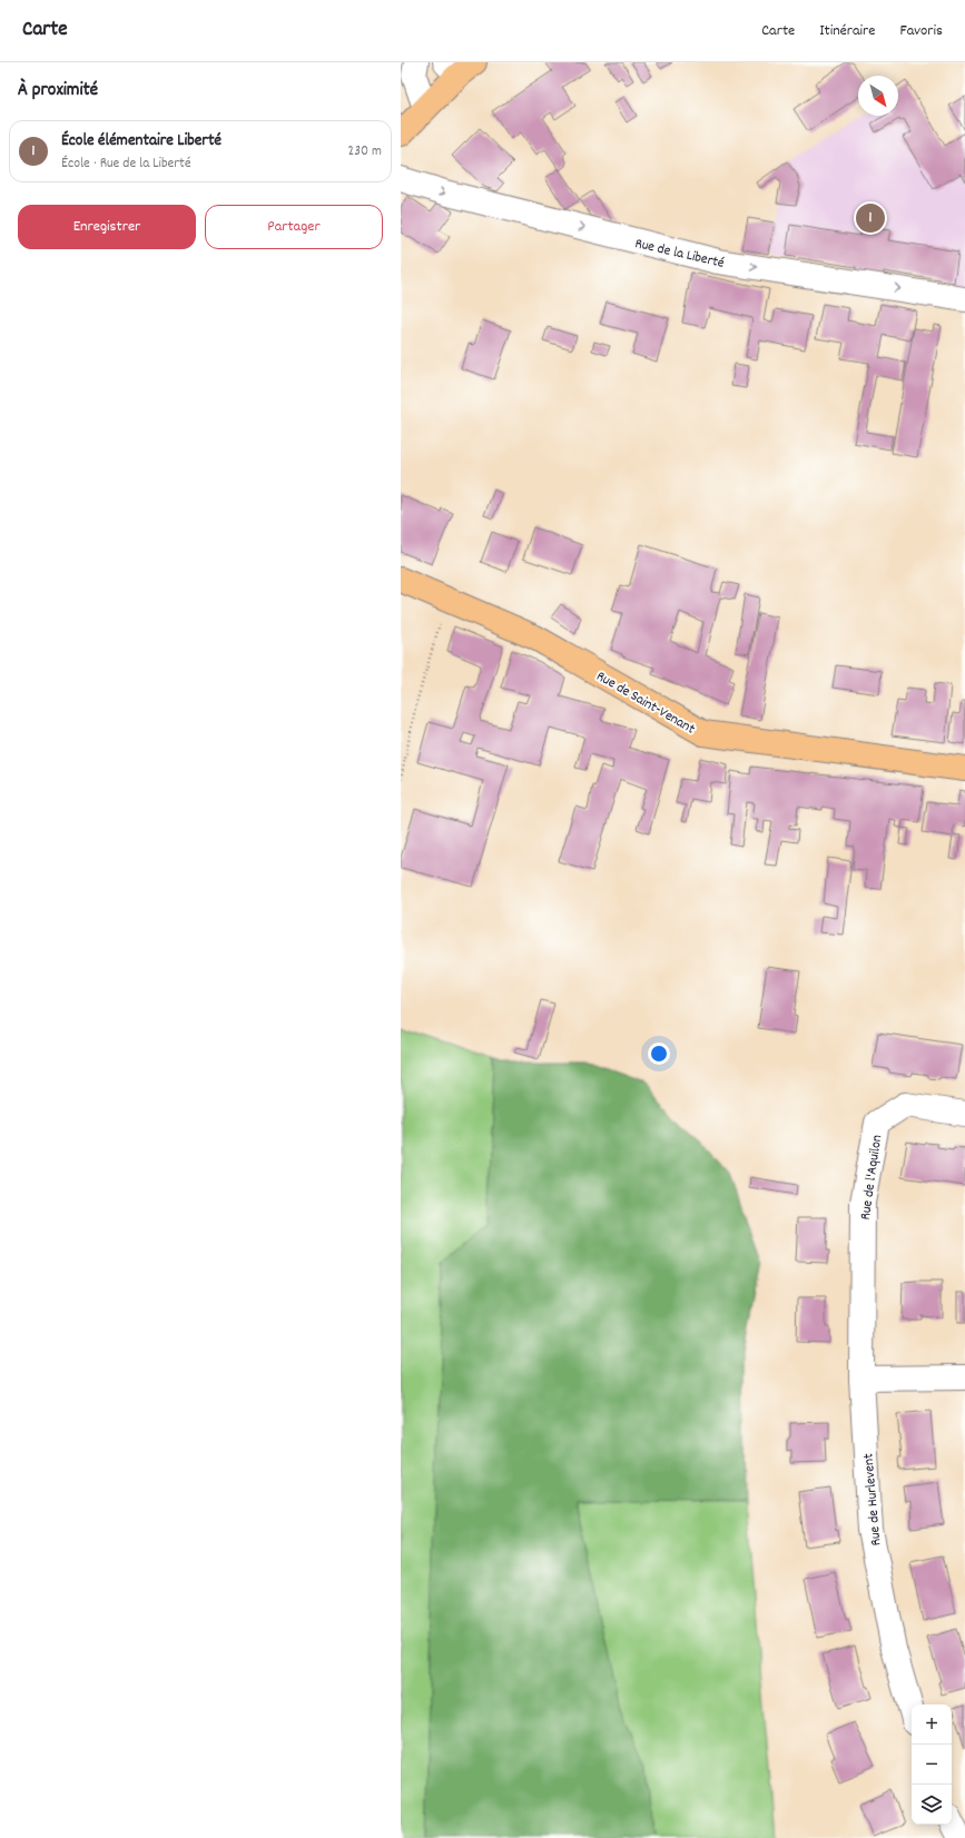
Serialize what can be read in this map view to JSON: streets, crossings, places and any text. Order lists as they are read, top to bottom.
{
  "streets": {
    "main road": ["Rue de Saint-Venant"],
    "street": ["Rue de la Liberté", "Rue de l'Aquilon", "Rue de Hurlevent"]
  },
  "crossings": [
    ["Rue de l'Aquilon", "Rue de Hurlevent"]
  ],
  "one_way": ["Rue de la Liberté"],
  "north": "bottom right",
  "page": {
    "header": "Carte",
    "nav": ["Carte", "Itinéraire", "Favoris"],
    "heading": "À proximité",
    "list": [
      {
        "mark": "1",
        "name": "École élémentaire Liberté",
        "note": "École · Rue de la Liberté",
        "value": "230 m"
      }
    ],
    "buttons": ["Enregistrer", "Partager"],
    "pins": "1",
    "map_buttons": ["+", "−"]
  }
}
